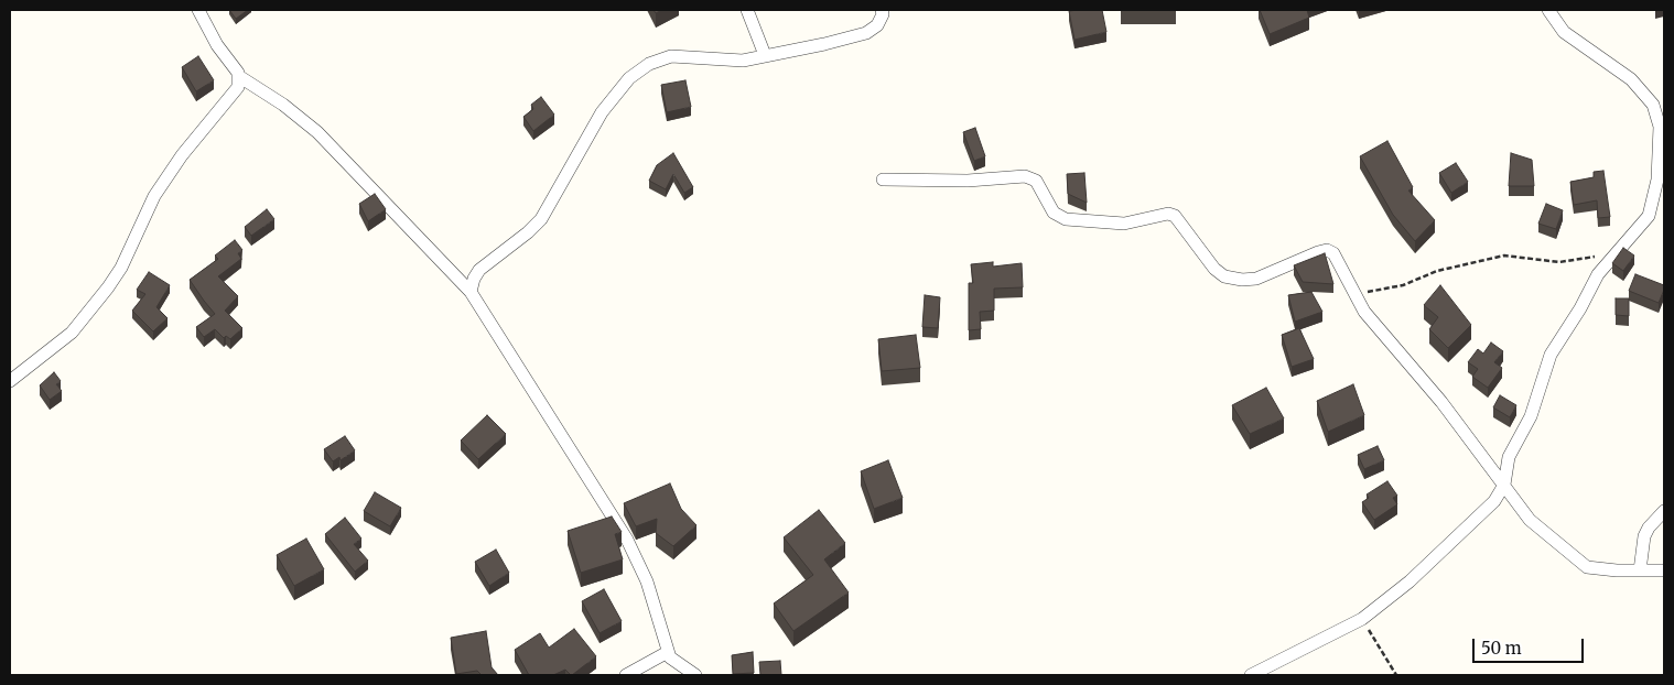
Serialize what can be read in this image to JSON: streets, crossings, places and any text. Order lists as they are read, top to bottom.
{
  "scale_bar": "50 m"
}
